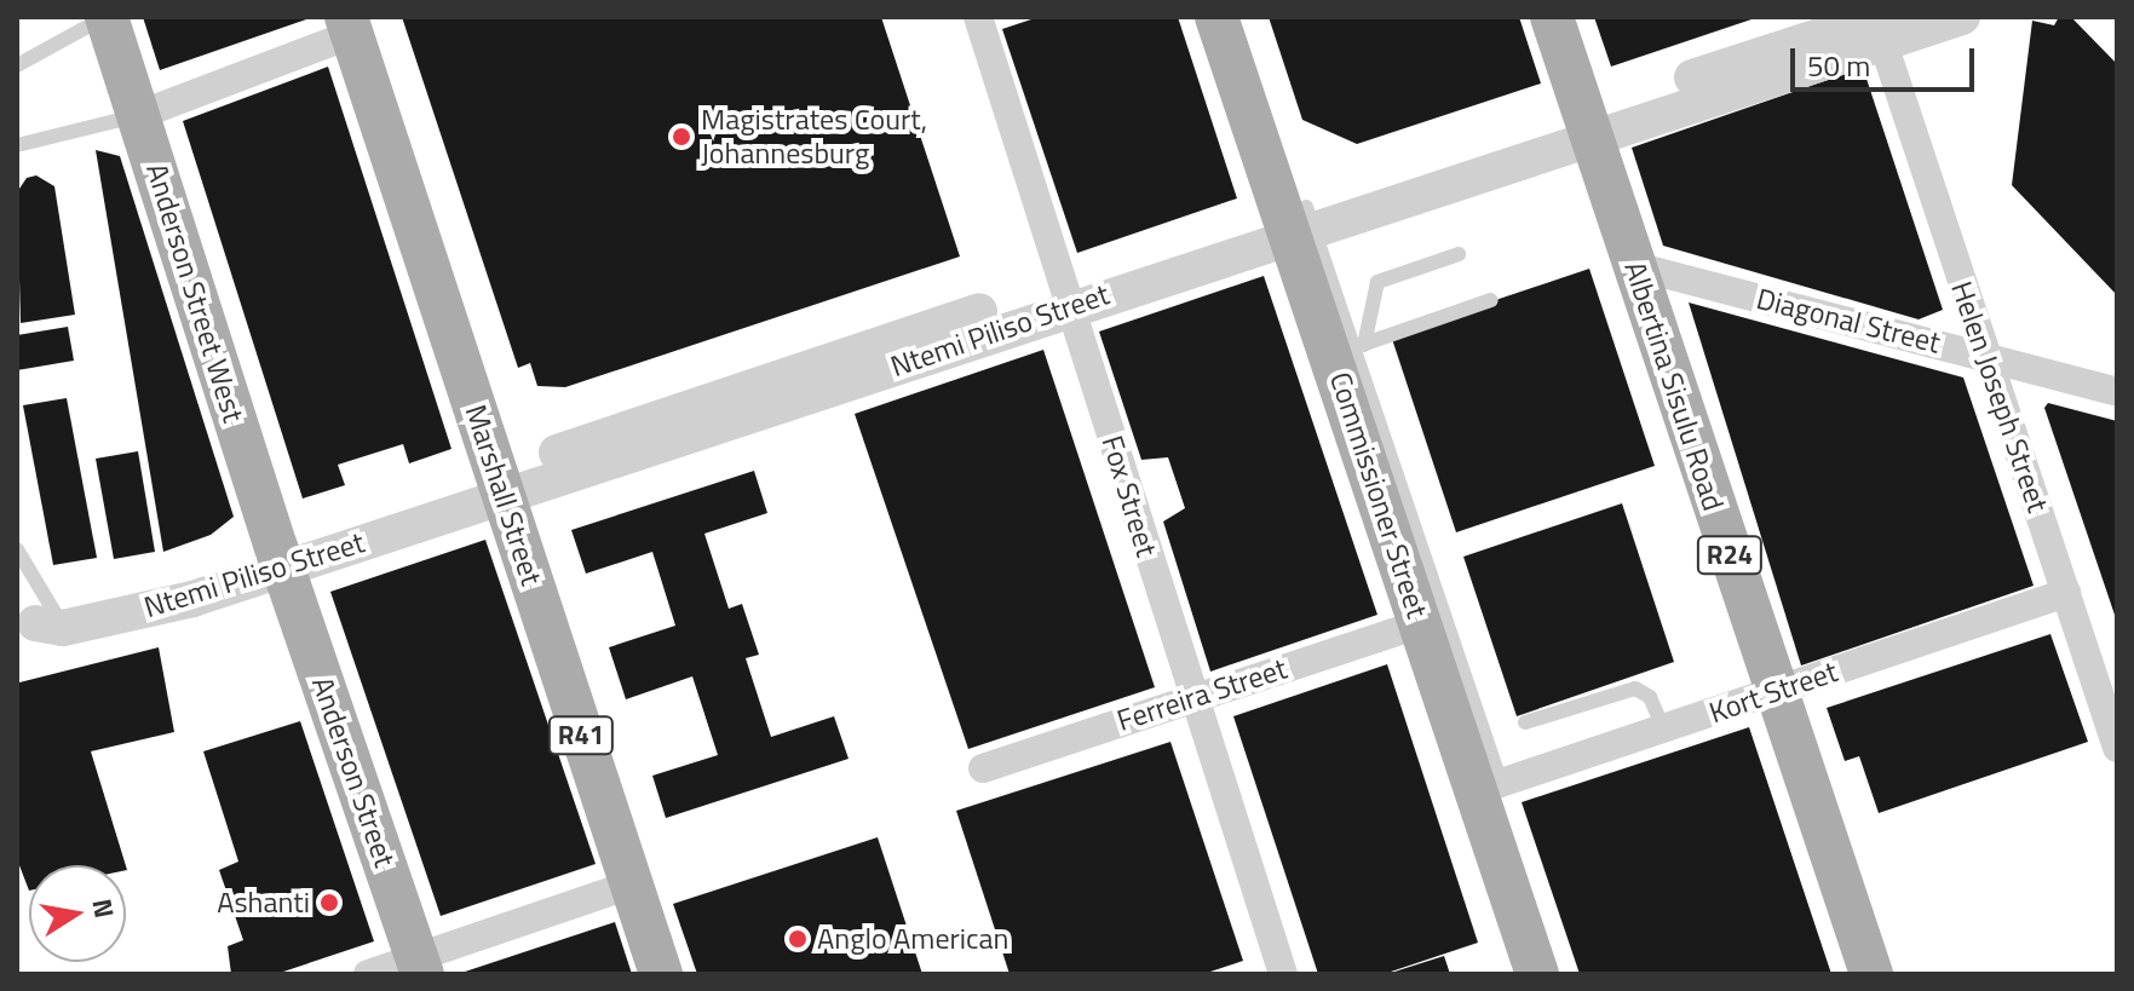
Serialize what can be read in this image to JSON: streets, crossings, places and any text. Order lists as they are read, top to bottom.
{
  "streets": {
    "main road": [
      "Anderson Street West",
      "Albertina Sisulu Road",
      "Marshall Street",
      "Commissioner Street",
      "R24",
      "R41",
      "Anderson Street"
    ],
    "street": [
      "Diagonal Street",
      "Ntemi Piliso Street",
      "Helen Joseph Street",
      "Fox Street",
      "Kort Street",
      "Ferreira Street"
    ]
  },
  "crossings": [
    ["Anderson Street West", "Ntemi Piliso Street"],
    ["Anderson Street West", "Anderson Street"],
    ["Diagonal Street", "Albertina Sisulu Road"],
    ["Diagonal Street", "Helen Joseph Street"],
    ["Ntemi Piliso Street", "Albertina Sisulu Road"],
    ["Ntemi Piliso Street", "Helen Joseph Street"],
    ["Ntemi Piliso Street", "Marshall Street"],
    ["Ntemi Piliso Street", "Commissioner Street"],
    ["Ntemi Piliso Street", "Fox Street"],
    ["Ntemi Piliso Street", "Anderson Street"],
    ["Albertina Sisulu Road", "Kort Street"],
    ["Helen Joseph Street", "Kort Street"],
    ["Commissioner Street", "Kort Street"],
    ["Commissioner Street", "Ferreira Street"],
    ["Fox Street", "Ferreira Street"]
  ],
  "places": ["Magistrates Court, Johannesburg", "Ashanti", "Anglo American"],
  "scale_bar": "50 m",
  "north": "right"
}
